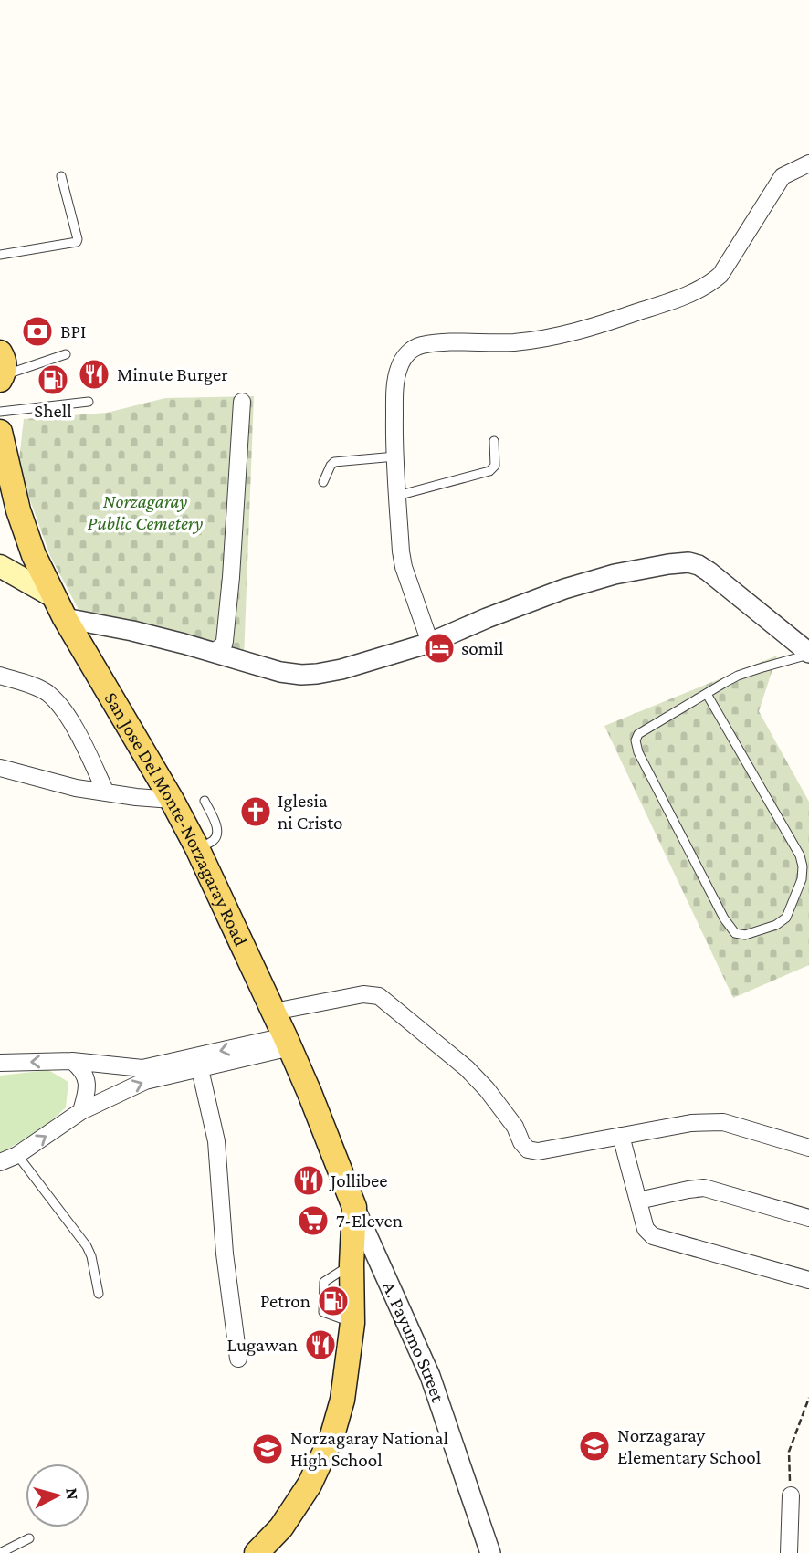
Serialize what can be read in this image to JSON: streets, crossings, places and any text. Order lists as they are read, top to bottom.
{
  "streets": {
    "main road": ["San Jose Del Monte-Norzagaray Road"],
    "street": ["A. Payumo Street"]
  },
  "crossings": [
    ["San Jose Del Monte-Norzagaray Road", "A. Payumo Street"]
  ],
  "parks": ["Norzagaray Public Cemetery"],
  "places": {
    "bank": ["BPI"],
    "restaurant": ["Minute Burger", "Jollibee", "Lugawan"],
    "fuel station": ["Shell", "Petron"],
    "hotel": ["somil"],
    "church": ["Iglesia ni Cristo"],
    "supermarket": ["7-Eleven"],
    "school or university": ["Norzagaray Elementary School", "Norzagaray National High School"]
  },
  "north": "right"
}
